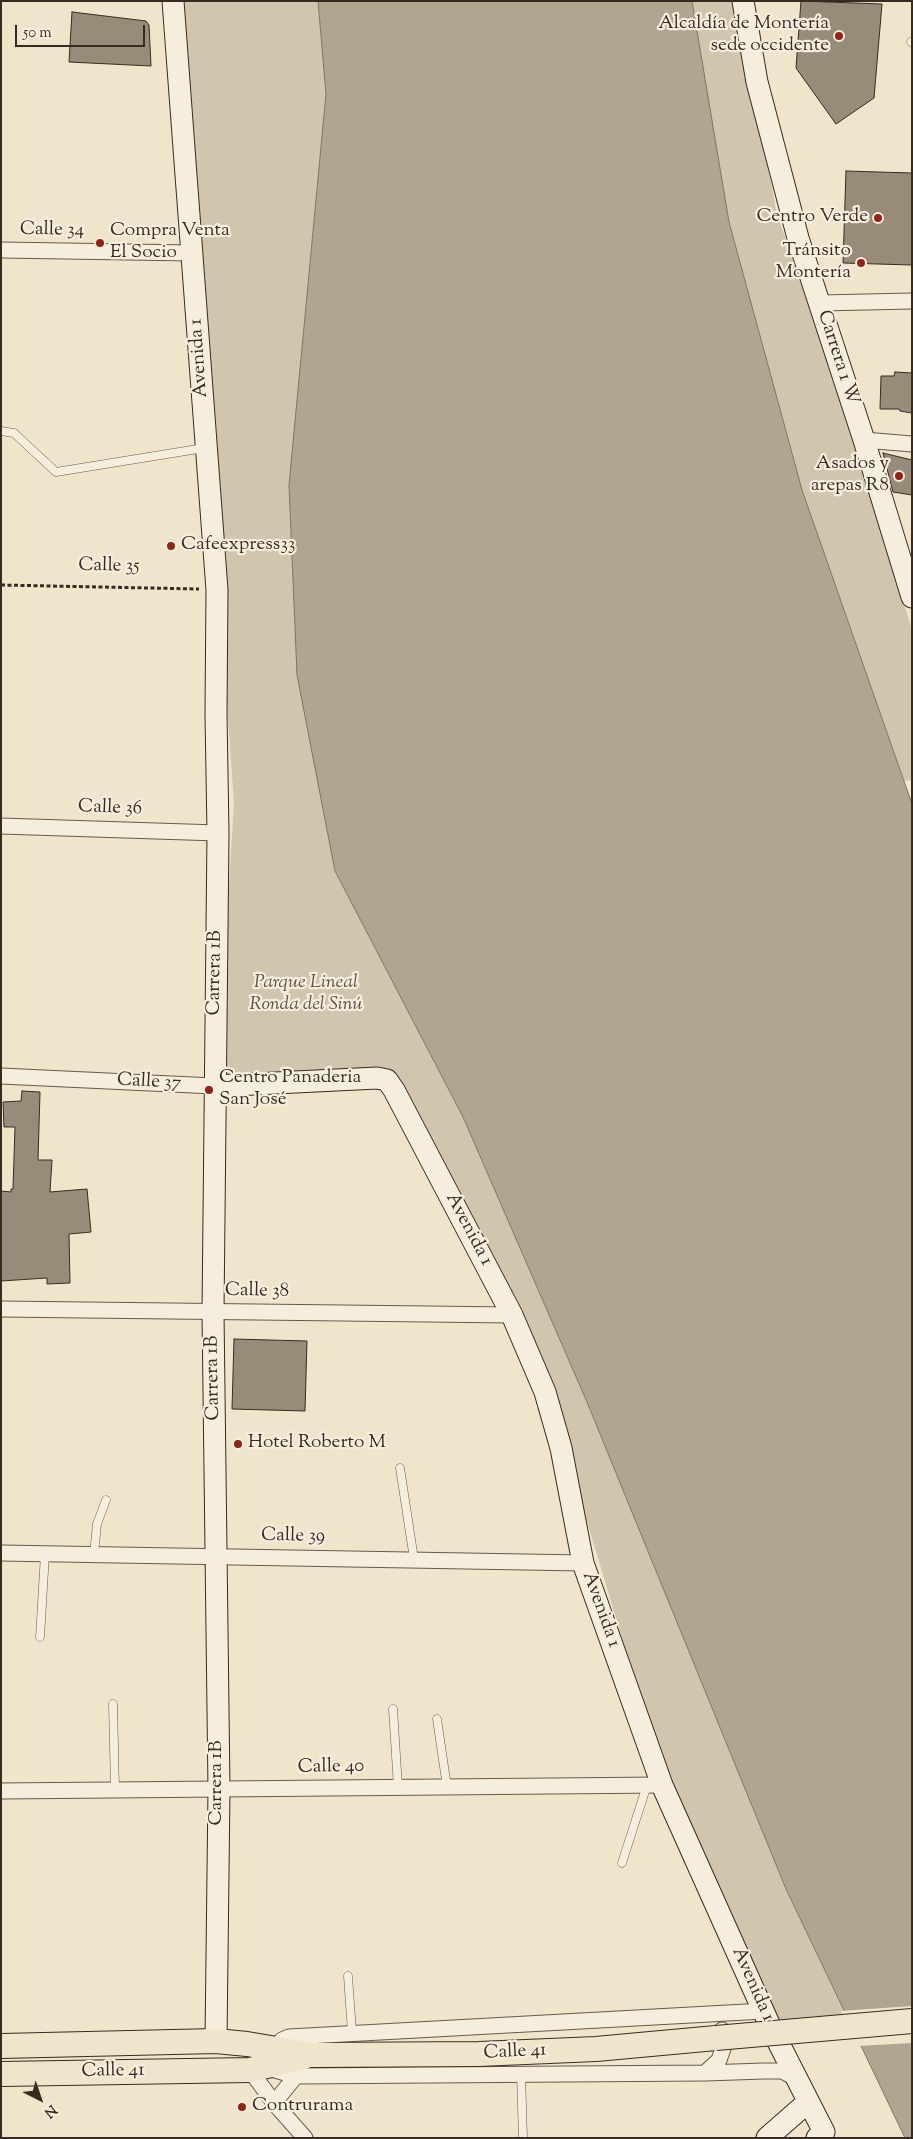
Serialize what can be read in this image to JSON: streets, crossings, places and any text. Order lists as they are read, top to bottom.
{
  "streets": {
    "main road": ["Calle 41"],
    "street": [
      "Calle 34",
      "Avenida 1",
      "Carrera 1 W",
      "Calle 36",
      "Carrera 1B",
      "Calle 37",
      "Calle 38",
      "Calle 39",
      "Calle 40"
    ],
    "path": ["Calle 35"]
  },
  "crossings": [
    ["Calle 34", "Avenida 1"],
    ["Avenida 1", "Calle 35"],
    ["Avenida 1", "Carrera 1B"],
    ["Avenida 1", "Calle 37"],
    ["Avenida 1", "Calle 38"],
    ["Avenida 1", "Calle 39"],
    ["Avenida 1", "Calle 40"],
    ["Calle 36", "Carrera 1B"],
    ["Carrera 1B", "Calle 37"],
    ["Carrera 1B", "Calle 38"],
    ["Carrera 1B", "Calle 39"],
    ["Carrera 1B", "Calle 40"],
    ["Carrera 1B", "Calle 41"]
  ],
  "parks": ["Parque Lineal Ronda del Sinú"],
  "places": [
    "Alcaldía de Montería sede occidente",
    "Centro Verde",
    "Compra Venta El Socio",
    "Tránsito Montería",
    "Asados y arepas R8",
    "Cafeexpress33",
    "Centro Panaderia San José",
    "Hotel Roberto M",
    "Contrurama"
  ],
  "scale_bar": "50 m",
  "north": "bottom right"
}
